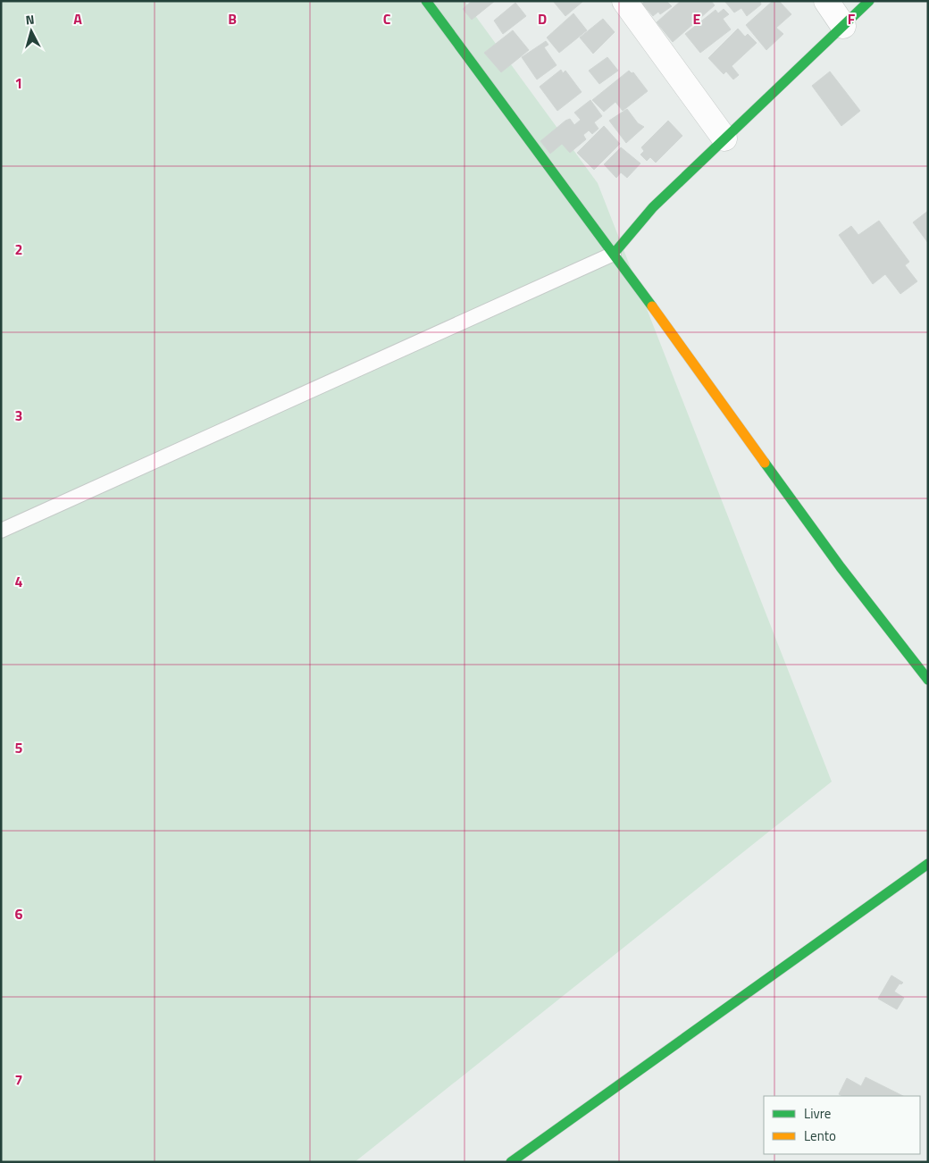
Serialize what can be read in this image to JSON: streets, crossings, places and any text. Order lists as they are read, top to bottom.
{
  "legend": ["Livre", "Lento"],
  "north": "top",
  "grid": {
    "columns": [
      "A",
      "B",
      "C",
      "D",
      "E",
      "F"
    ],
    "rows": [
      "1",
      "2",
      "3",
      "4",
      "5",
      "6",
      "7"
    ]
  }
}
